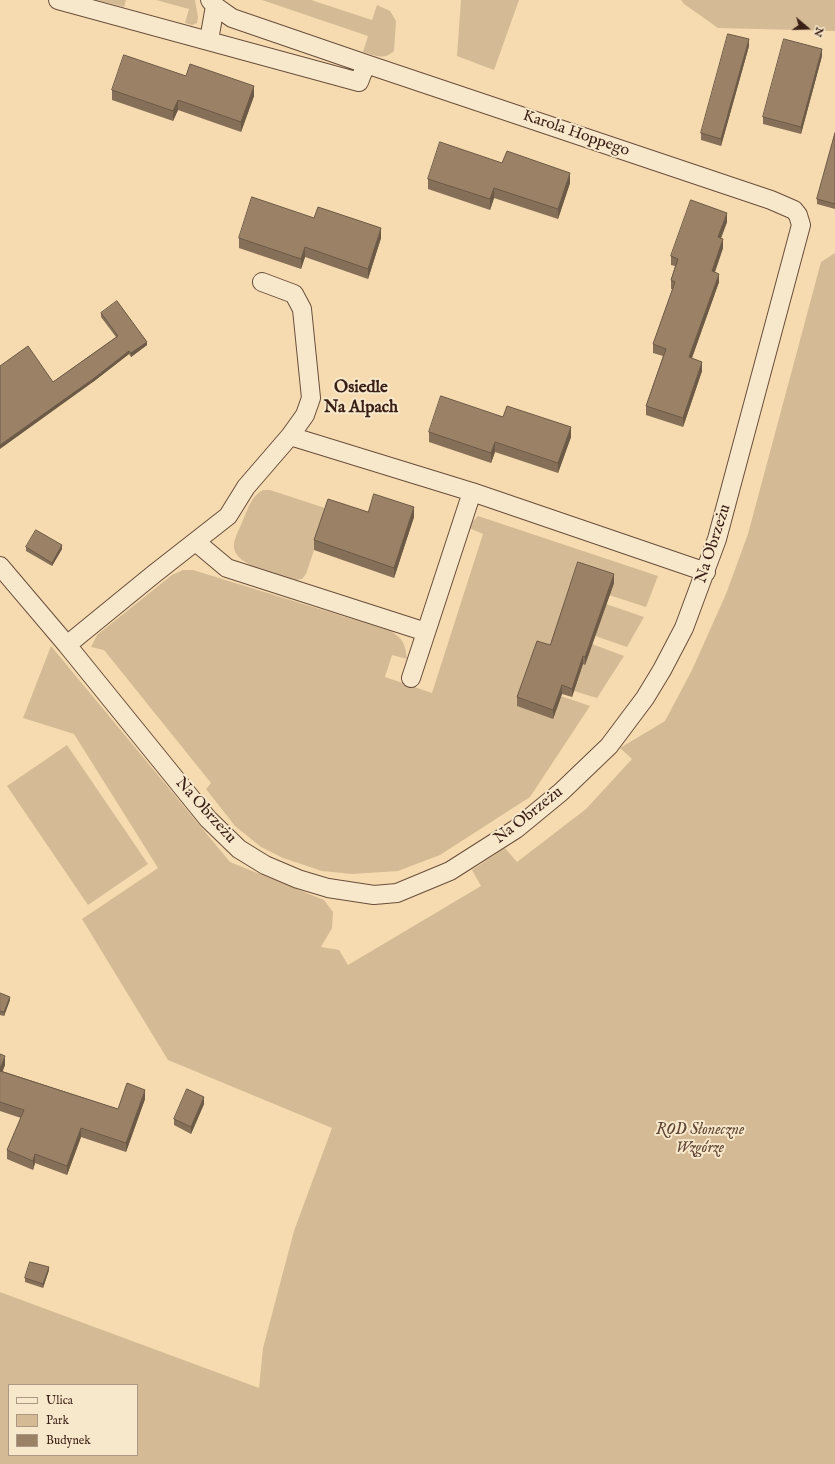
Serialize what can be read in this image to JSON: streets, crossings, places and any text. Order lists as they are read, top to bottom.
{
  "streets": {
    "street": ["Karola Hoppego", "Na Obrzeżu"]
  },
  "crossings": [
    ["Karola Hoppego", "Na Obrzeżu"]
  ],
  "districts": ["Osiedle Na Alpach"],
  "parks": ["ROD Słoneczne Wzgórze"],
  "legend": ["Ulica", "Park", "Budynek"],
  "north": "right"
}
